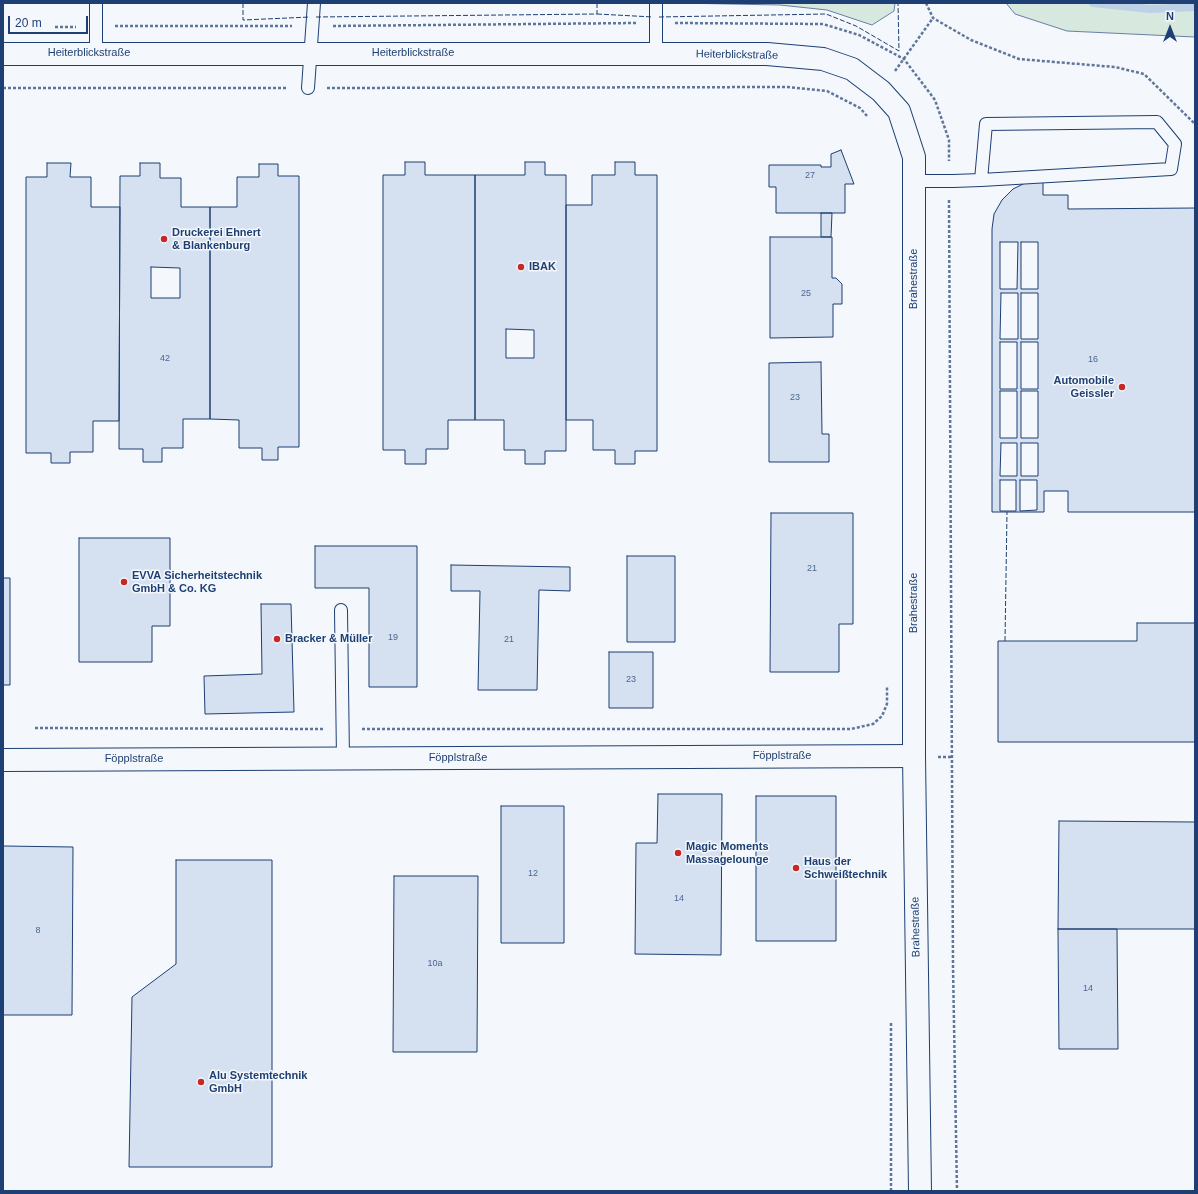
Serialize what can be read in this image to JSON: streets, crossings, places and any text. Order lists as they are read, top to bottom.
{
  "streets": {
    "street": ["Heiterblickstraße", "Brahestraße", "Föpplstraße"]
  },
  "crossings": [
    ["Heiterblickstraße", "Brahestraße"],
    ["Brahestraße", "Föpplstraße"]
  ],
  "places": [
    "Druckerei Ehnert & Blankenburg",
    "IBAK",
    "Automobile Geissler",
    "EVVA Sicherheitstechnik GmbH & Co. KG",
    "Bracker & Müller",
    "Magic Moments Massagelounge",
    "Haus der Schweißtechnik",
    "Alu Systemtechnik GmbH"
  ],
  "house_numbers": [
    "27",
    "25",
    "42",
    "16",
    "23",
    "21",
    "19",
    "21",
    "23",
    "12",
    "14",
    "8",
    "10a",
    "14"
  ],
  "scale_bar": "20 m",
  "north": "top"
}
